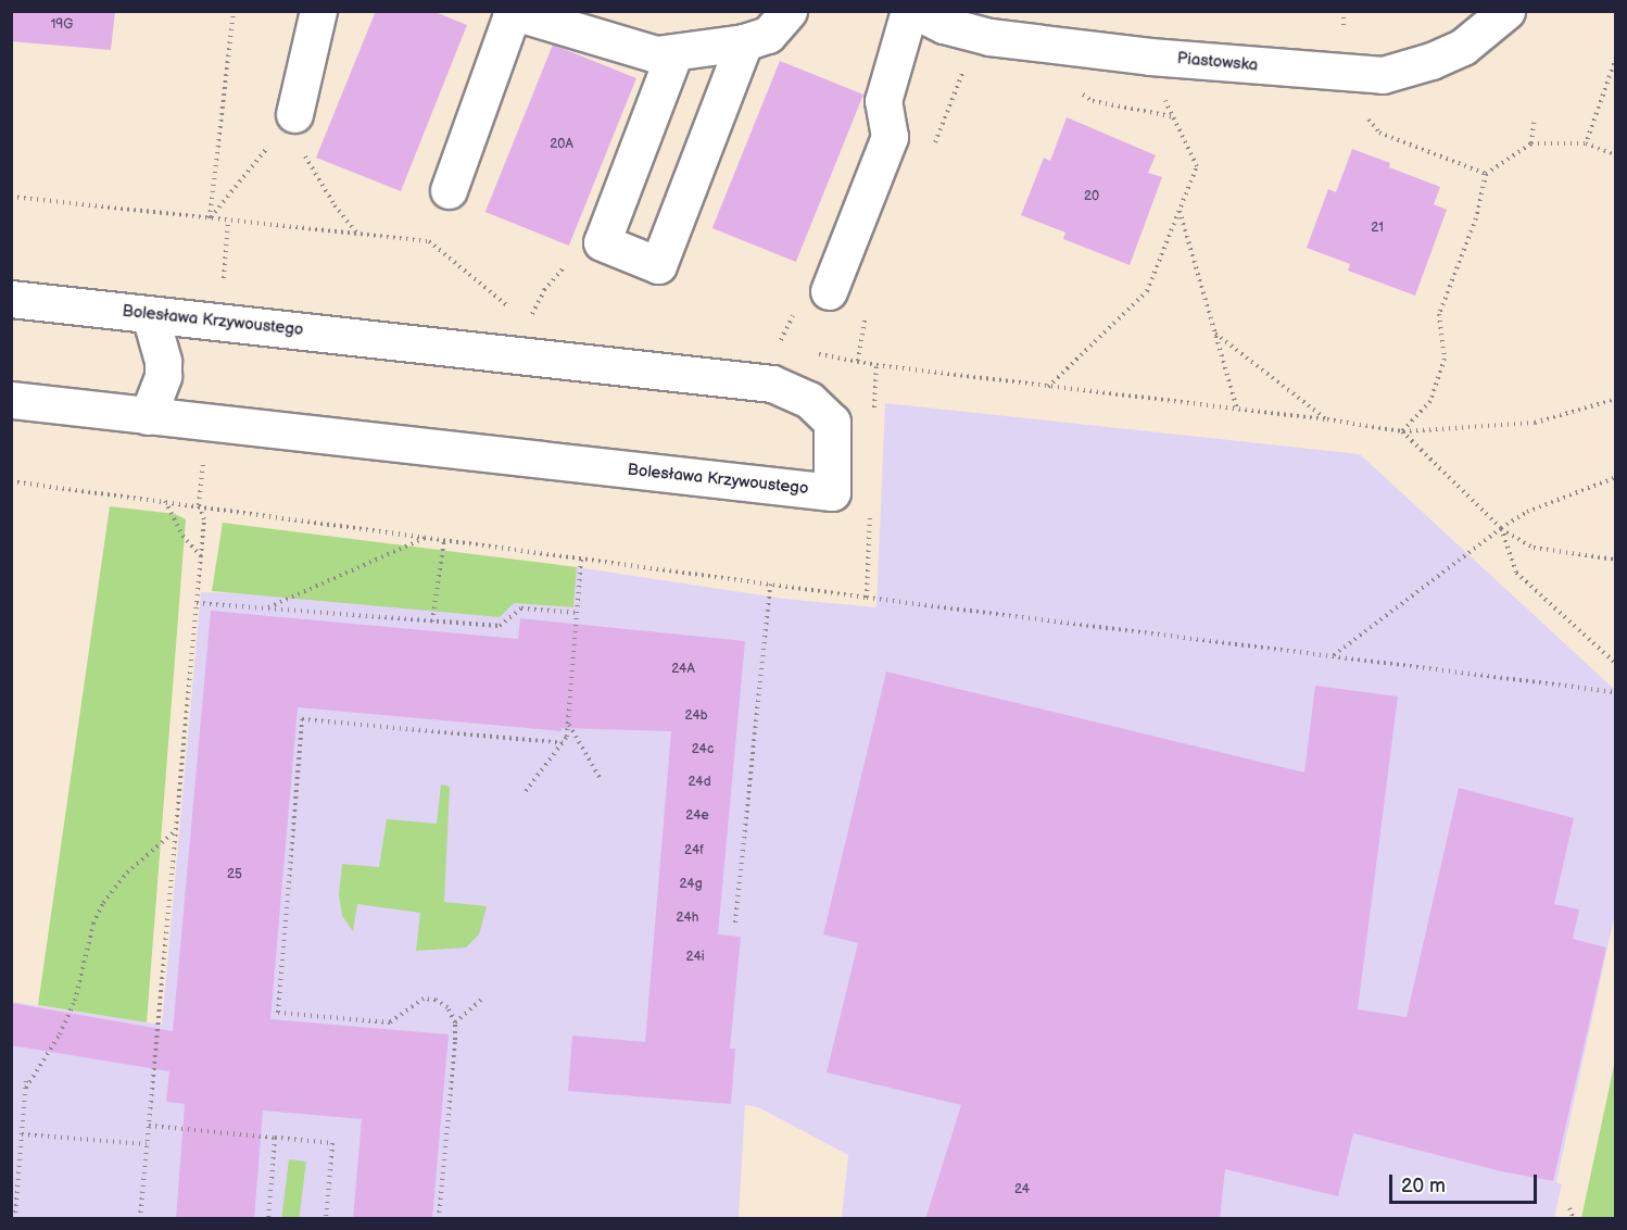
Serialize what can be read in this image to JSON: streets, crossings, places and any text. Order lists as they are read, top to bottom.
{
  "streets": {
    "street": ["Piastowska", "Bolesława Krzywoustego"]
  },
  "house_numbers": [
    "19G",
    "20A",
    "20",
    "21",
    "24A",
    "24b",
    "24c",
    "24d",
    "24e",
    "24f",
    "25",
    "24g",
    "24h",
    "24i",
    "24"
  ],
  "scale_bar": "20 m"
}
